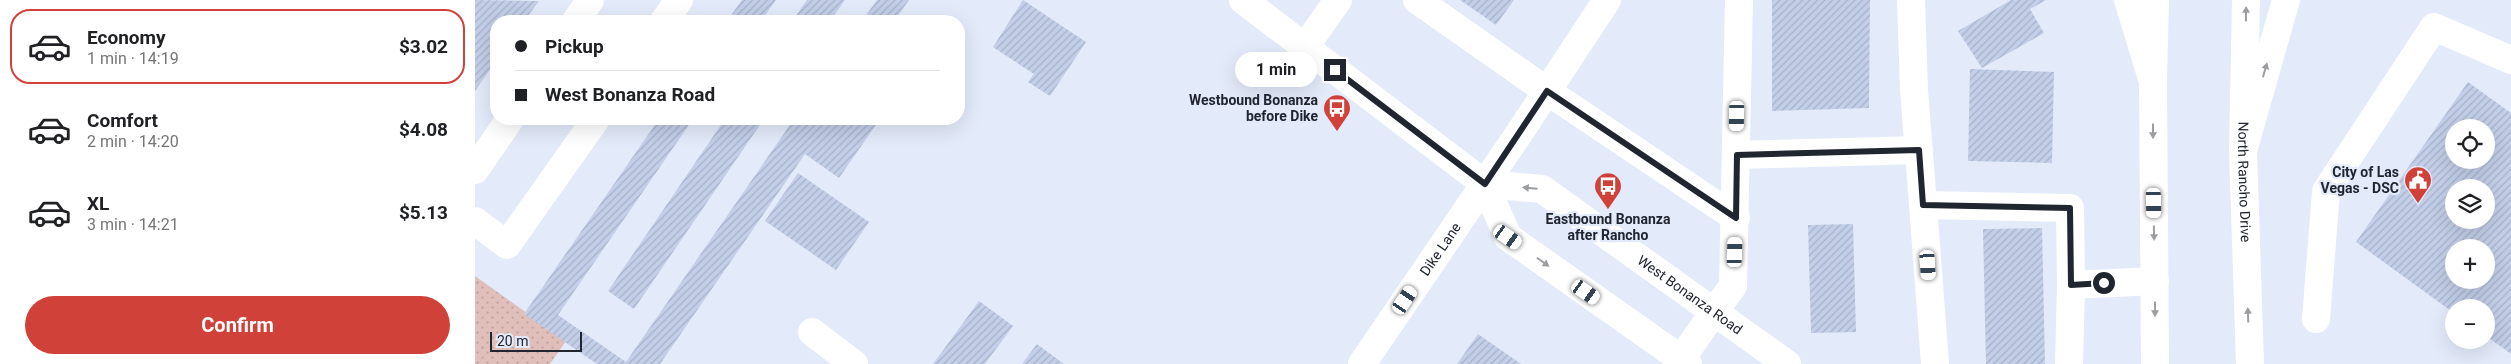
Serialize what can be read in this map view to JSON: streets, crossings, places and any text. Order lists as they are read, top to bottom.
{
  "streets": {
    "main road": ["North Rancho Drive", "Dike Lane", "West Bonanza Road"]
  },
  "crossings": [
    ["Dike Lane", "West Bonanza Road"]
  ],
  "places": {
    "bus stop": ["Westbound Bonanza before Dike", "Eastbound Bonanza after Rancho"],
    "public building": ["City of Las Vegas - DSC"]
  },
  "scale_bar": "20 m",
  "page": {
    "list": [
      {
        "name": "Economy",
        "note": "1 min · 14:19",
        "value": "$3.02"
      },
      {
        "name": "Comfort",
        "note": "2 min · 14:20",
        "value": "$4.08"
      },
      {
        "name": "XL",
        "note": "3 min · 14:21",
        "value": "$5.13"
      }
    ],
    "banner": ["Pickup", "West Bonanza Road"],
    "bubble": "1 min",
    "map_buttons": ["+", "−"],
    "buttons": "Confirm",
    "scale": "20 m"
  }
}
